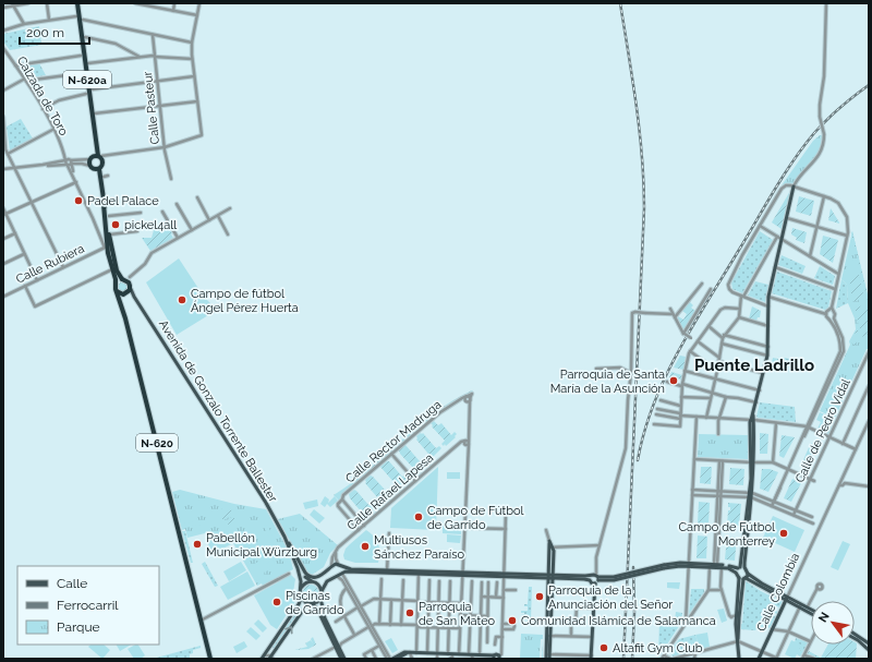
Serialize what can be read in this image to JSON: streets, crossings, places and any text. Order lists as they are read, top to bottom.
{
  "streets": {
    "highway": ["N-620a", "N-620"],
    "main road": ["Avenida de Gonzalo Torrente Ballester", "Calle Colombia"],
    "street": [
      "Calzada de Toro",
      "Calle Pasteur",
      "Calle Rubiera",
      "Calle de Pedro Vidal",
      "Calle Rector Madruga",
      "Calle Rafael Lapesa"
    ]
  },
  "crossings": [
    ["Calzada de Toro", "Calle Rubiera"],
    ["Avenida de Gonzalo Torrente Ballester", "N-620"],
    ["Calle Rector Madruga", "Calle Rafael Lapesa"]
  ],
  "districts": ["Puente Ladrillo"],
  "places": [
    "Padel Palace",
    "pickel4all",
    "Campo de fútbol Ángel Pérez Huerta",
    "Parroquia de Santa María de la Asunción",
    "Campo de Fútbol de Garrido",
    "Campo de Fútbol Monterrey",
    "Pabellón Municipal Würzburg",
    "Multiusos Sánchez Paraíso",
    "Parroquia de la Anunciación del Señor",
    "Piscinas de Garrido",
    "Parroquia de San Mateo",
    "Comunidad Islámica de Salamanca",
    "Altafit Gym Club"
  ],
  "legend": ["Calle", "Ferrocarril", "Parque"],
  "scale_bar": "200 m",
  "north": "top left"
}
